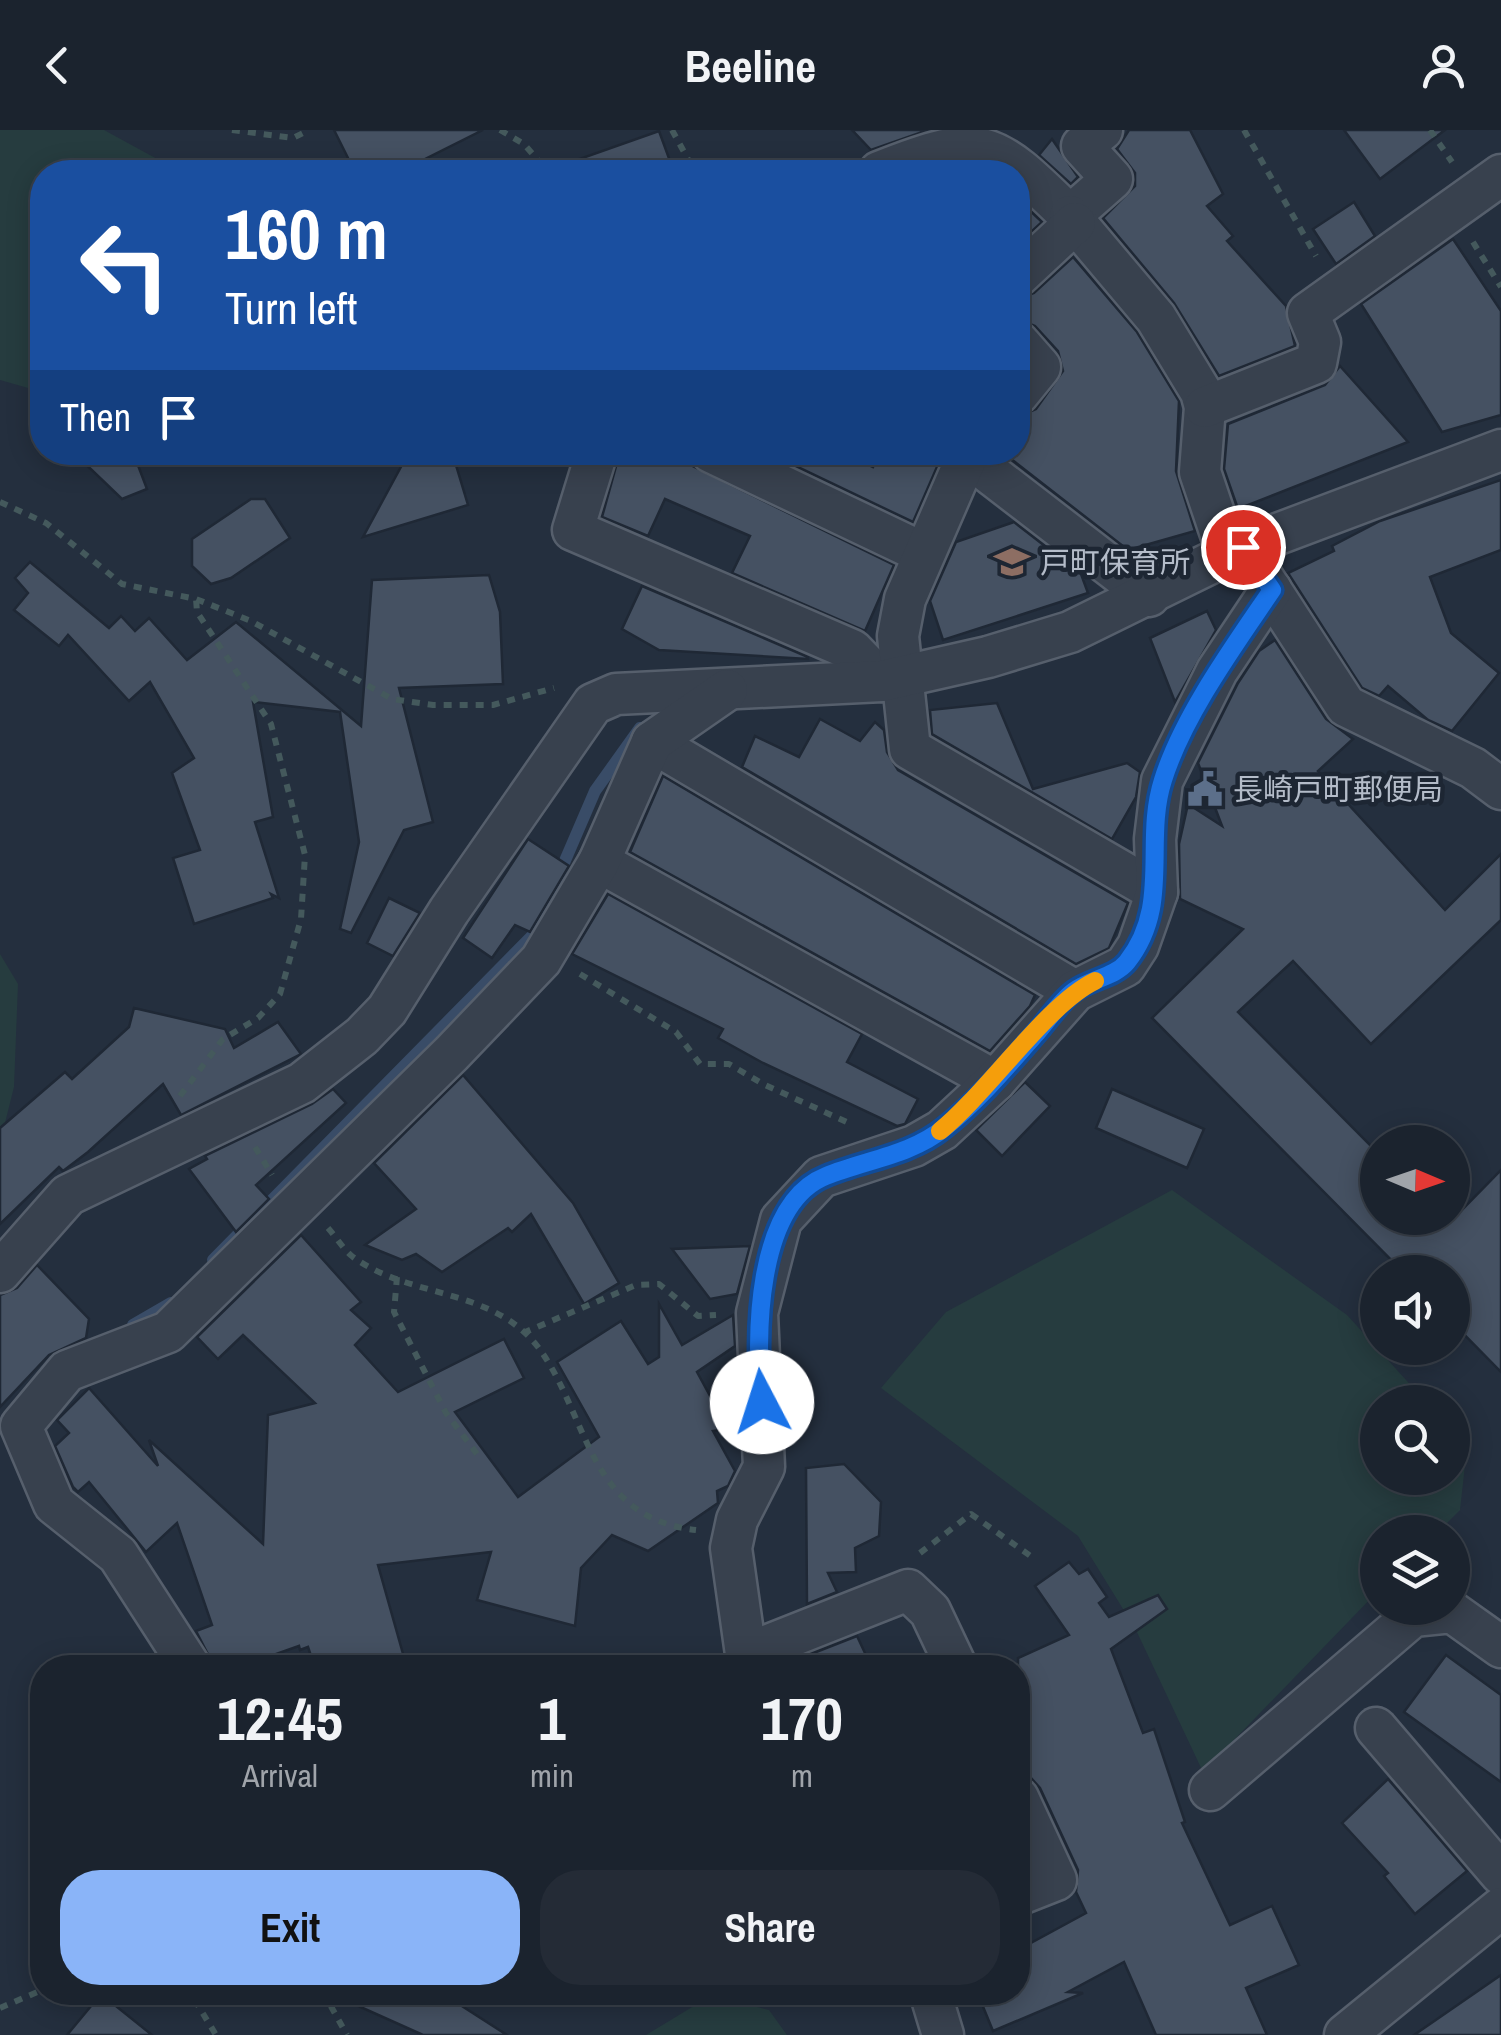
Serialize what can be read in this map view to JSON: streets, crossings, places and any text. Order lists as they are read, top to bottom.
{
  "places": {
    "school or university": ["戸町保育所"],
    "public building": ["長崎戸町郵便局"]
  },
  "north": "right",
  "page": {
    "header": "Beeline",
    "turn": ["160 m", "Turn left"],
    "then": "Then",
    "eta": [
      "12:45",
      "Arrival",
      "1",
      "min",
      "170",
      "m"
    ],
    "buttons": ["Exit", "Share"]
  }
}
